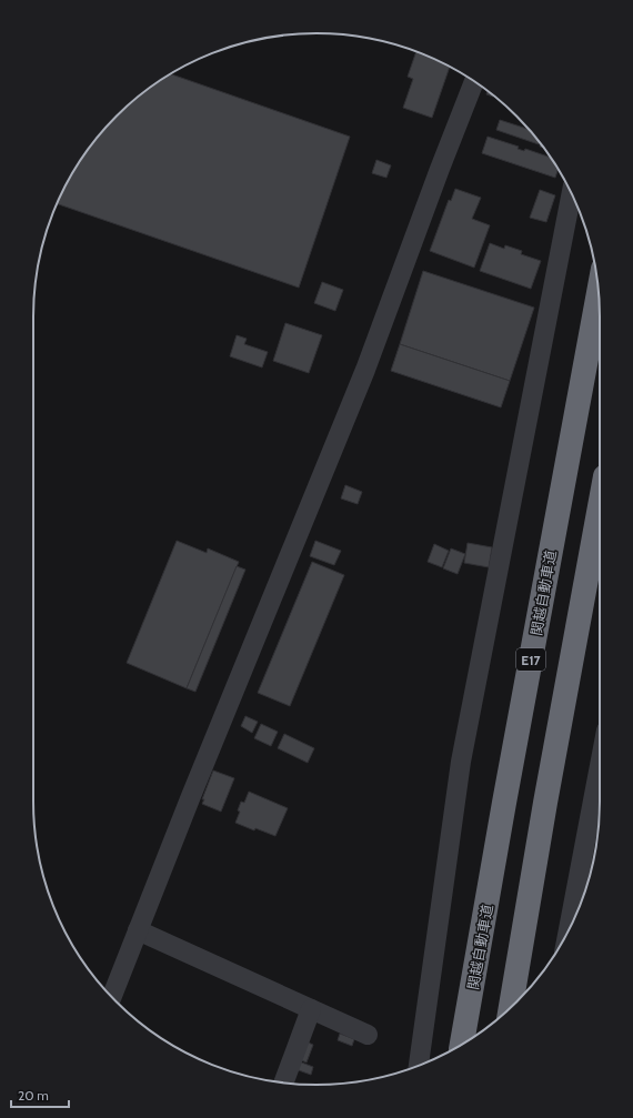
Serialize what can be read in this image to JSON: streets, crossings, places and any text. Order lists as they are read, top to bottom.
{
  "streets": {
    "highway": ["関越自動車道", "E17"]
  },
  "scale_bar": "20 m"
}
